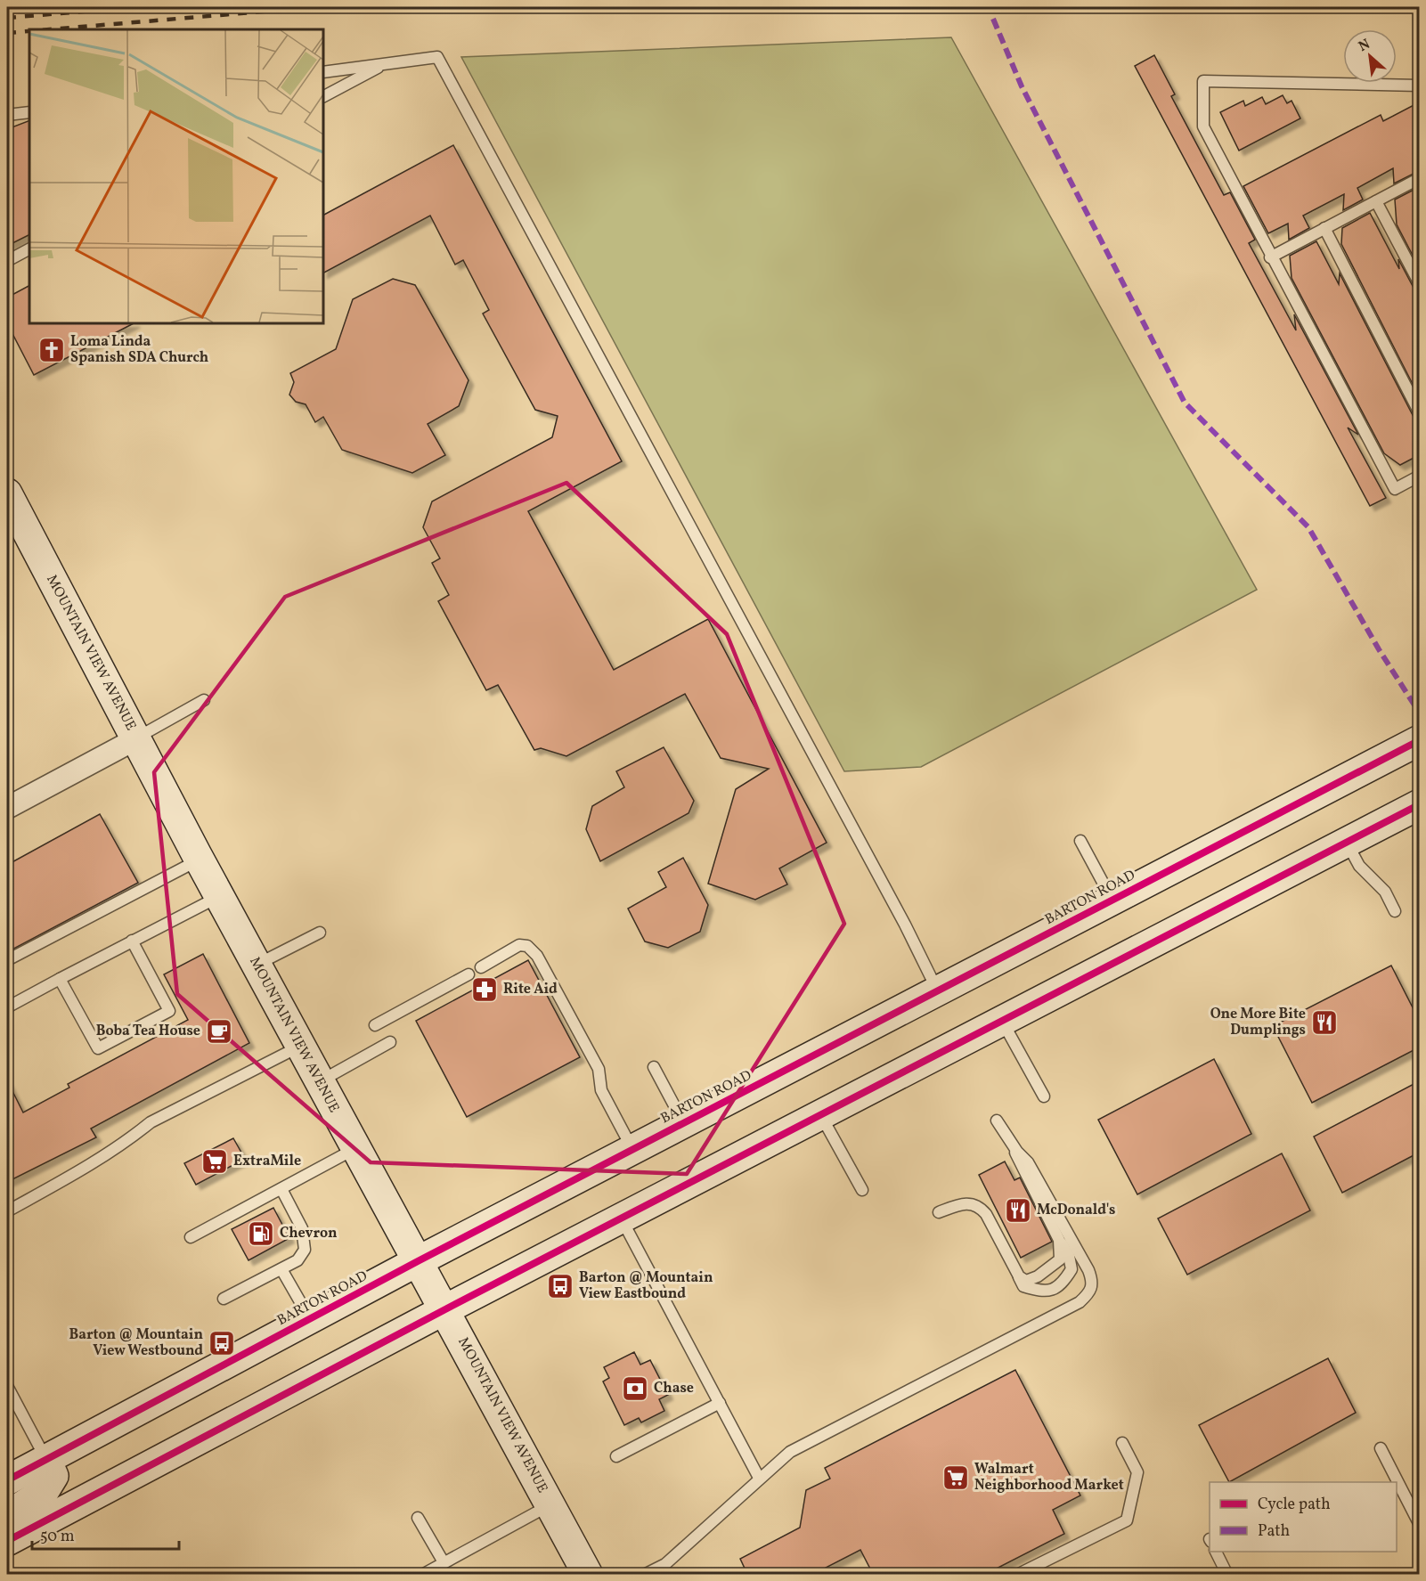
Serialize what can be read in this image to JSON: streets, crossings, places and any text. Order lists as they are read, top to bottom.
{
  "streets": {
    "main road": ["MOUNTAIN VIEW AVENUE", "BARTON ROAD"]
  },
  "crossings": [
    ["MOUNTAIN VIEW AVENUE", "BARTON ROAD"]
  ],
  "places": {
    "church": ["Loma Linda Spanish SDA Church"],
    "pharmacy": ["Rite Aid"],
    "restaurant": ["One More Bite Dumplings", "McDonald's"],
    "cafe": ["Boba Tea House"],
    "supermarket": ["ExtraMile", "Walmart Neighborhood Market"],
    "fuel station": ["Chevron"],
    "bus stop": ["Barton @ Mountain View Eastbound", "Barton @ Mountain View Westbound"],
    "bank": ["Chase"]
  },
  "legend": ["Cycle path", "Path"],
  "scale_bar": "50 m",
  "north": "top left"
}
